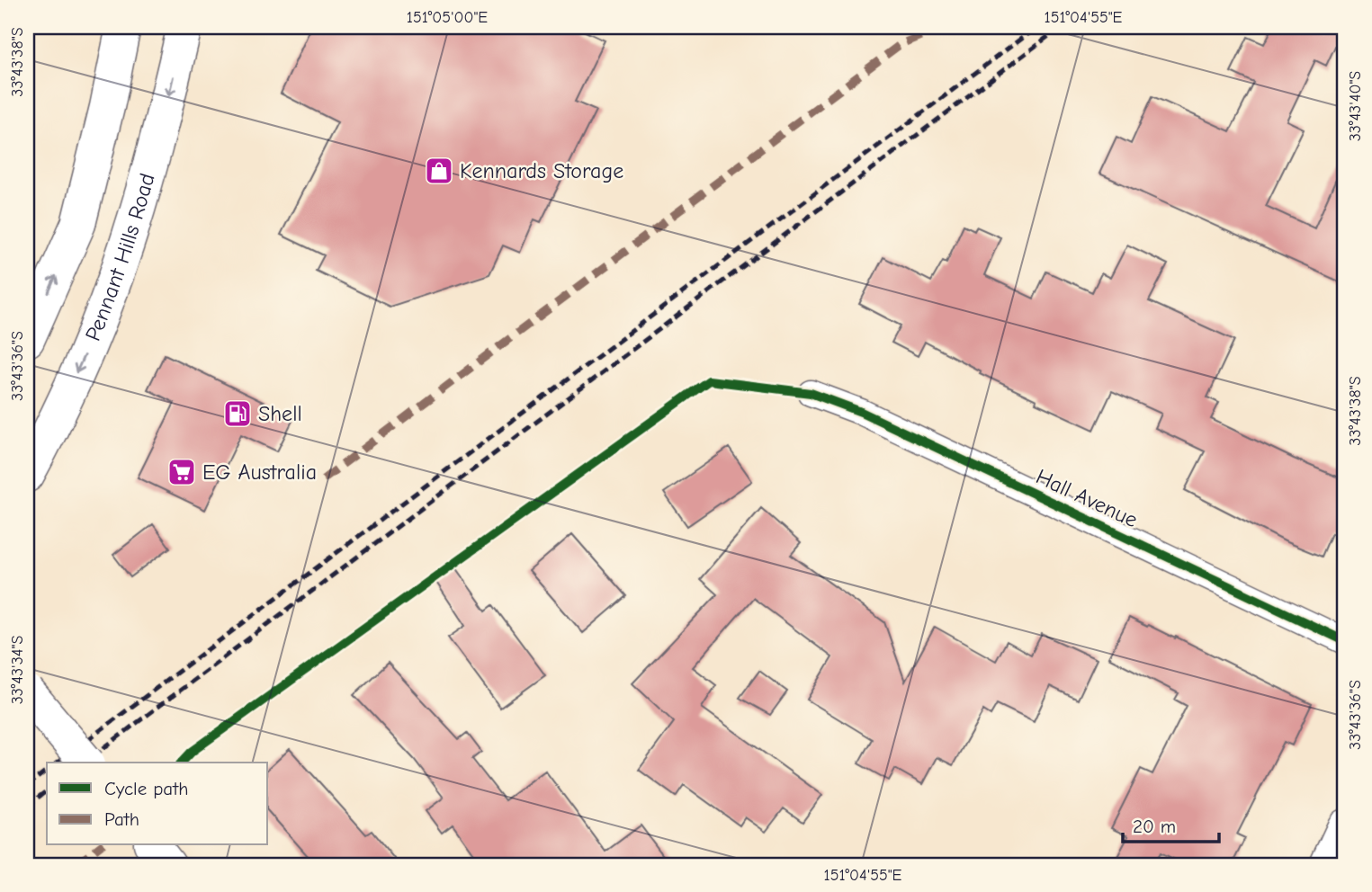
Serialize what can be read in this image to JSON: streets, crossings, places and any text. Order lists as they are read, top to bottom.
{
  "streets": {
    "main road": ["Pennant Hills Road"],
    "street": ["Hall Avenue"]
  },
  "places": {
    "shop": ["Kennards Storage"],
    "fuel station": ["Shell"],
    "supermarket": ["EG Australia"]
  },
  "legend": ["Cycle path", "Path"],
  "scale_bar": "20 m",
  "coordinates": [
    "151°05'00\"E",
    "151°04'55\"E",
    "33°43'38\"S",
    "33°43'40\"S",
    "33°43'36\"S",
    "33°43'34\"S"
  ]
}
